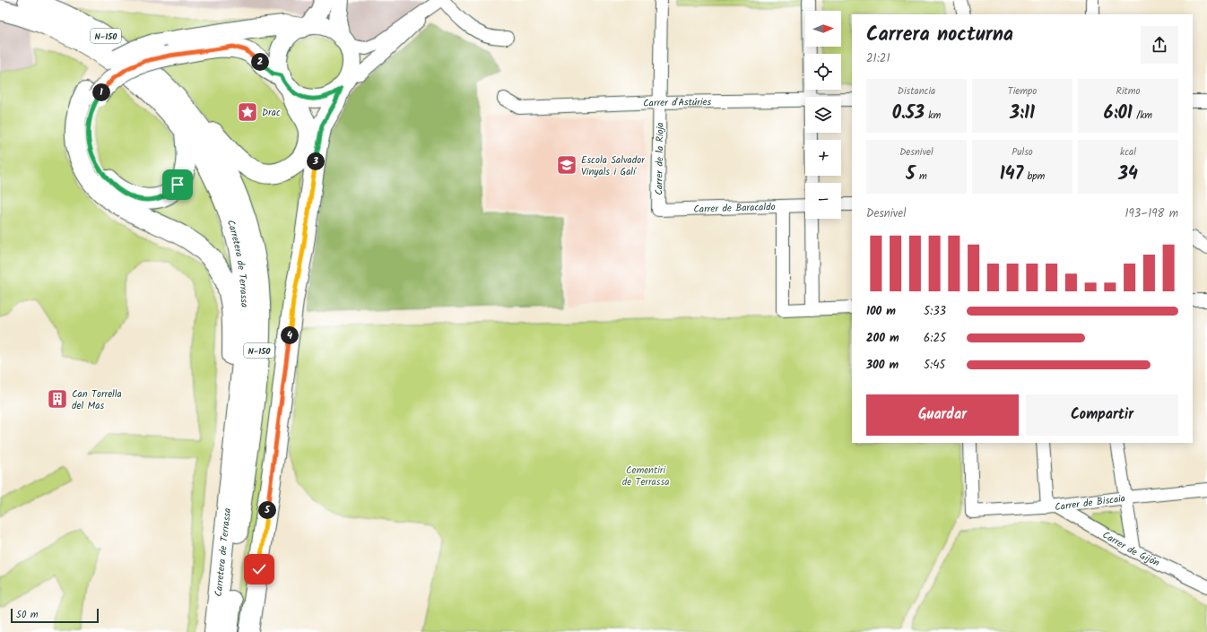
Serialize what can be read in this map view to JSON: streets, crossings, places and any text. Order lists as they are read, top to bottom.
{
  "streets": {
    "main road": ["N-150", "Carretera de Terrassa"],
    "street": [
      "Carrer d'Astúries",
      "Carrer de la Rioja",
      "Carrer de Baracaldo",
      "Carrer de Biscaia",
      "Carrer de Gijón"
    ]
  },
  "crossings": [
    ["Carrer d'Astúries", "Carrer de la Rioja"],
    ["Carrer de la Rioja", "Carrer de Baracaldo"],
    ["Carrer de Biscaia", "Carrer de Gijón"]
  ],
  "parks": ["Cementiri de Terrassa"],
  "places": {
    "place": ["Drac"],
    "school or university": ["Escola Salvador Vinyals i Galí"],
    "building": ["Can Torrella del Mas"]
  },
  "scale_bar": "50 m",
  "north": "right",
  "page": {
    "map_buttons": ["+", "−"],
    "heading": ["Carrera nocturna", "21:21"],
    "pins": [
      "2",
      "1",
      "3",
      "4",
      "5"
    ],
    "stats": [
      ["Distancia", "0.53 km"],
      ["Tiempo", "3:11"],
      ["Ritmo", "6:01 /km"],
      ["Desnivel", "5 m"],
      ["Pulso", "147 bpm"],
      ["kcal", "34"]
    ],
    "chart": ["Desnivel", "193–198 m"],
    "list": [
      {
        "name": "100 m",
        "note": "5:33"
      },
      {
        "name": "200 m",
        "note": "6:25"
      },
      {
        "name": "300 m",
        "note": "5:45"
      }
    ],
    "buttons": ["Guardar", "Compartir"],
    "scale": "50 m"
  }
}
